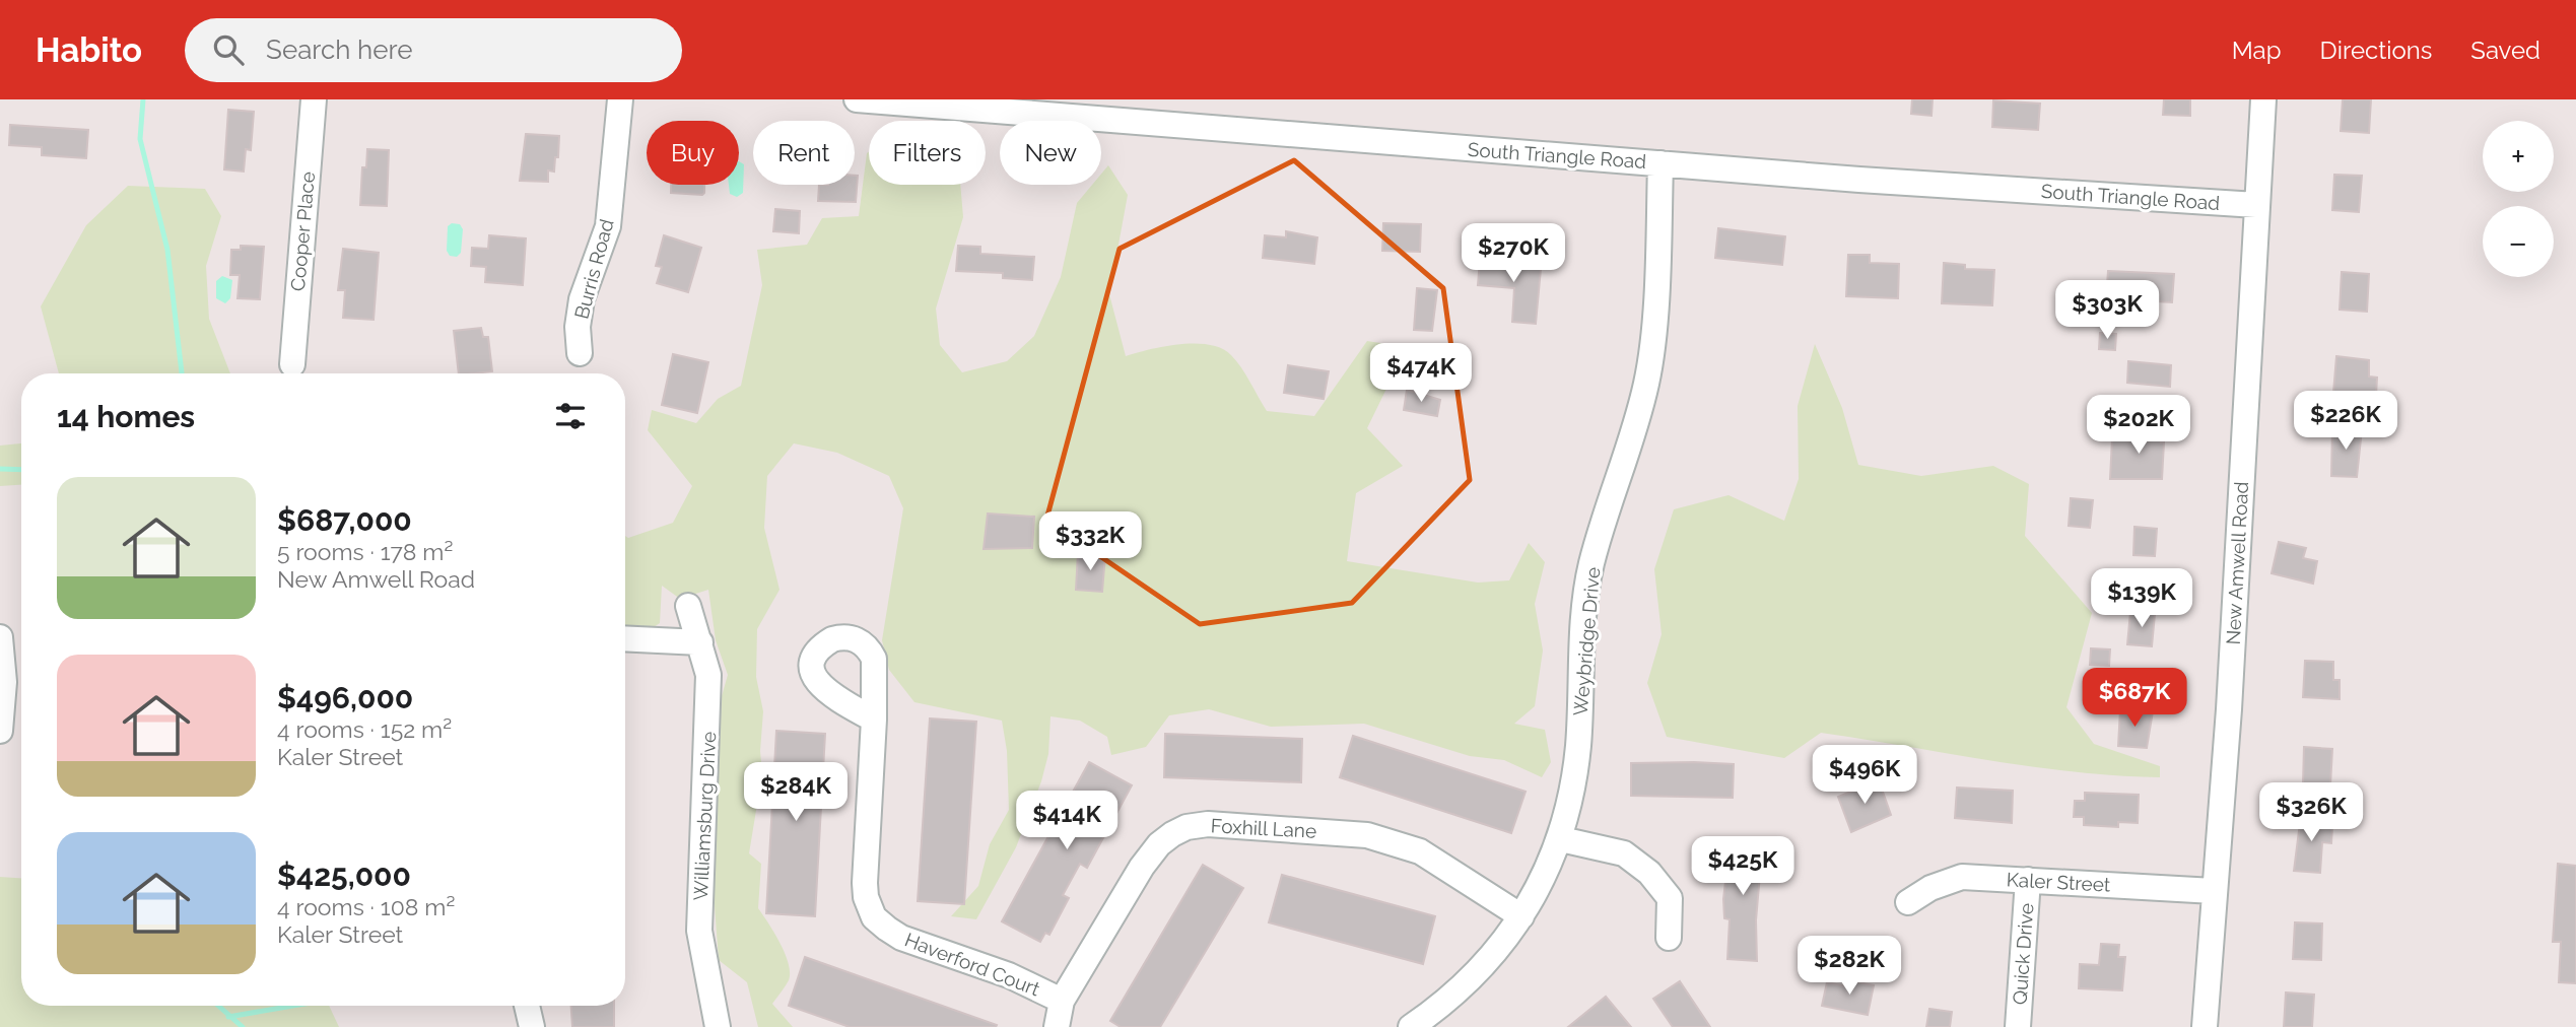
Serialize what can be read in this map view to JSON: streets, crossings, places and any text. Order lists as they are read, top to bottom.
{
  "streets": {
    "street": [
      "South Triangle Road",
      "Cooper Place",
      "Burris Road",
      "New Amwell Road",
      "Weybridge Drive",
      "Williamsburg Drive",
      "Foxhill Lane",
      "Kaler Street",
      "Quick Drive",
      "Haverford Court"
    ]
  },
  "crossings": [
    ["South Triangle Road", "New Amwell Road"],
    ["South Triangle Road", "Weybridge Drive"],
    ["New Amwell Road", "Kaler Street"],
    ["Weybridge Drive", "Foxhill Lane"],
    ["Foxhill Lane", "Haverford Court"],
    ["Kaler Street", "Quick Drive"]
  ],
  "page": {
    "header": "Habito",
    "search": "Search here",
    "nav": ["Map", "Directions", "Saved"],
    "map_buttons": ["+", "−"],
    "chip": [
      "Buy",
      "Rent",
      "Filters",
      "New"
    ],
    "price": [
      "$270K",
      "$303K",
      "$474K",
      "$226K",
      "$202K",
      "$332K",
      "$139K",
      "$687K",
      "$496K",
      "$284K",
      "$326K",
      "$414K",
      "$425K",
      "$282K"
    ],
    "heading": "14 homes",
    "list": [
      {
        "name": "$687,000",
        "note": "5 rooms · 178 m² · New Amwell Road"
      },
      {
        "name": "$496,000",
        "note": "4 rooms · 152 m² · Kaler Street"
      },
      {
        "name": "$425,000",
        "note": "4 rooms · 108 m² · Kaler Street"
      }
    ]
  }
}
